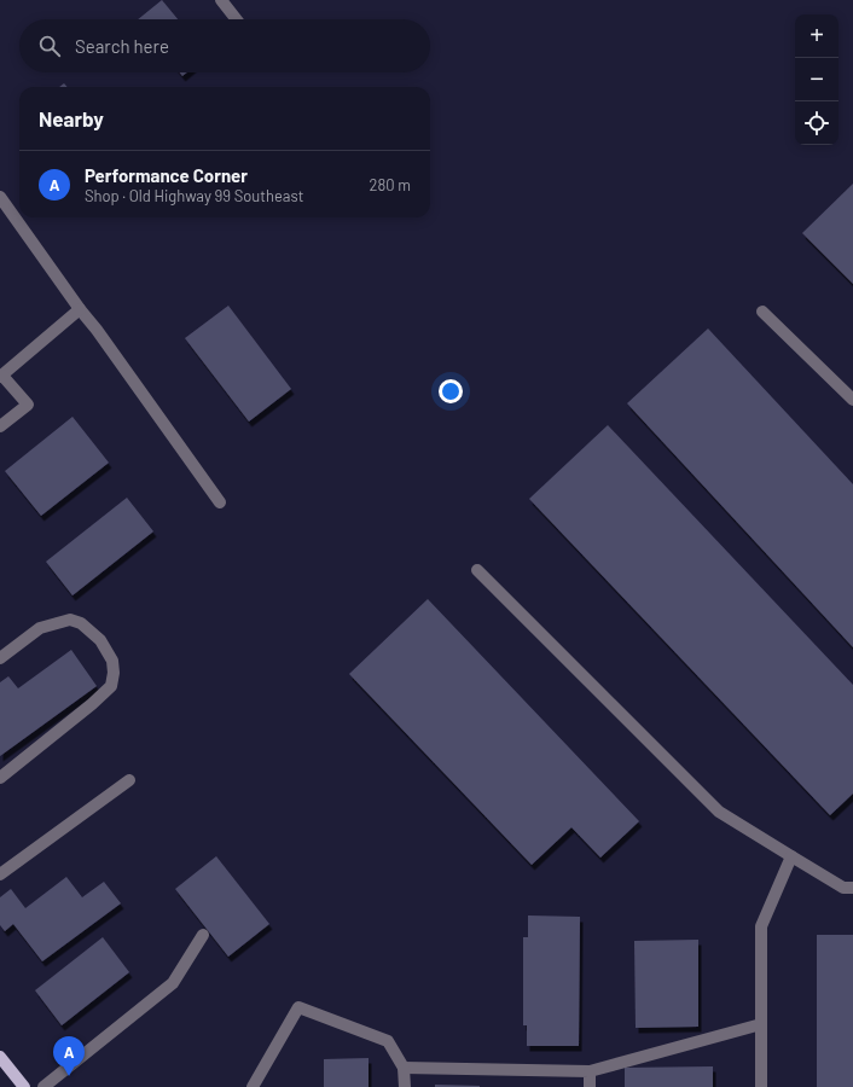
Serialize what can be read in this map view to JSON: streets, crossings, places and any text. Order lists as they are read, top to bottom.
{
  "page": {
    "map_buttons": ["+", "−"],
    "search": "Search here",
    "heading": "Nearby",
    "list": [
      {
        "mark": "A",
        "name": "Performance Corner",
        "note": "Shop · Old Highway 99 Southeast",
        "value": "280 m"
      }
    ],
    "pins": "A"
  }
}
